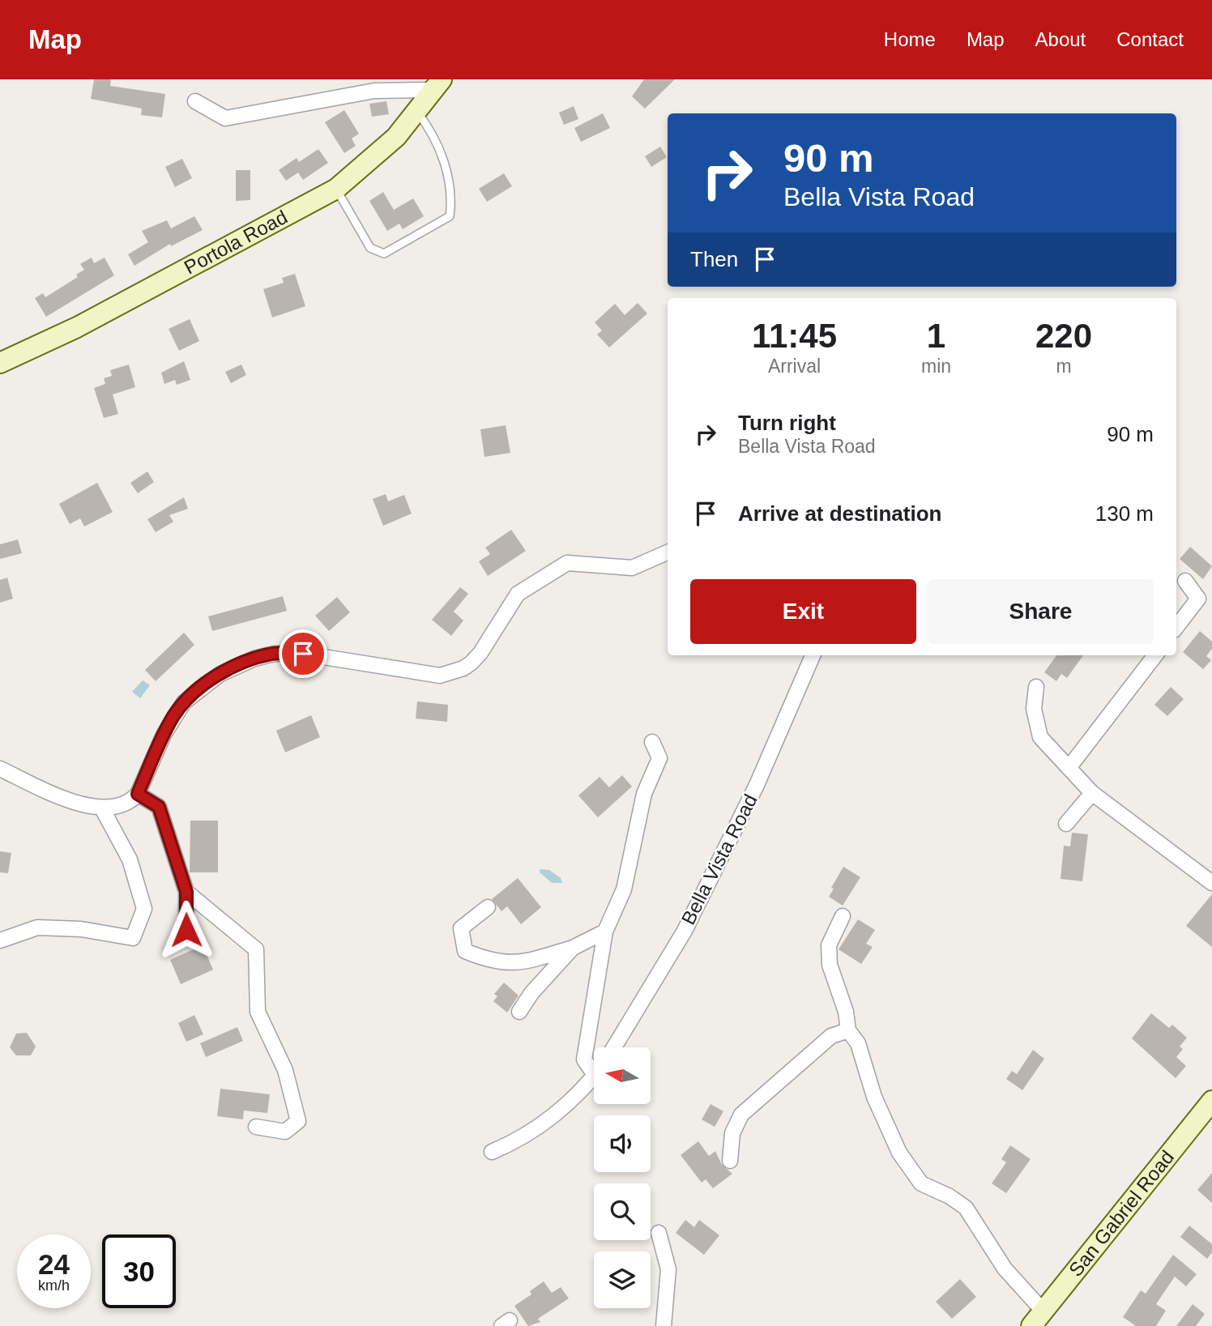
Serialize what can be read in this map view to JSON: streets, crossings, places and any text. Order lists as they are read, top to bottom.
{
  "streets": {
    "street": ["Portola Road", "Bella Vista Road", "San Gabriel Road"]
  },
  "north": "left",
  "page": {
    "header": "Map",
    "nav": [
      "Home",
      "Map",
      "About",
      "Contact"
    ],
    "turn": ["90 m", "Bella Vista Road"],
    "then": "Then",
    "eta": [
      "11:45",
      "Arrival",
      "1",
      "min",
      "220",
      "m"
    ],
    "list": [
      {
        "name": "Turn right",
        "note": "Bella Vista Road",
        "value": "90 m"
      },
      {
        "name": "Arrive at destination",
        "value": "130 m"
      }
    ],
    "buttons": ["Exit", "Share"],
    "speed": "24 km/h",
    "limit": "30"
  }
}
